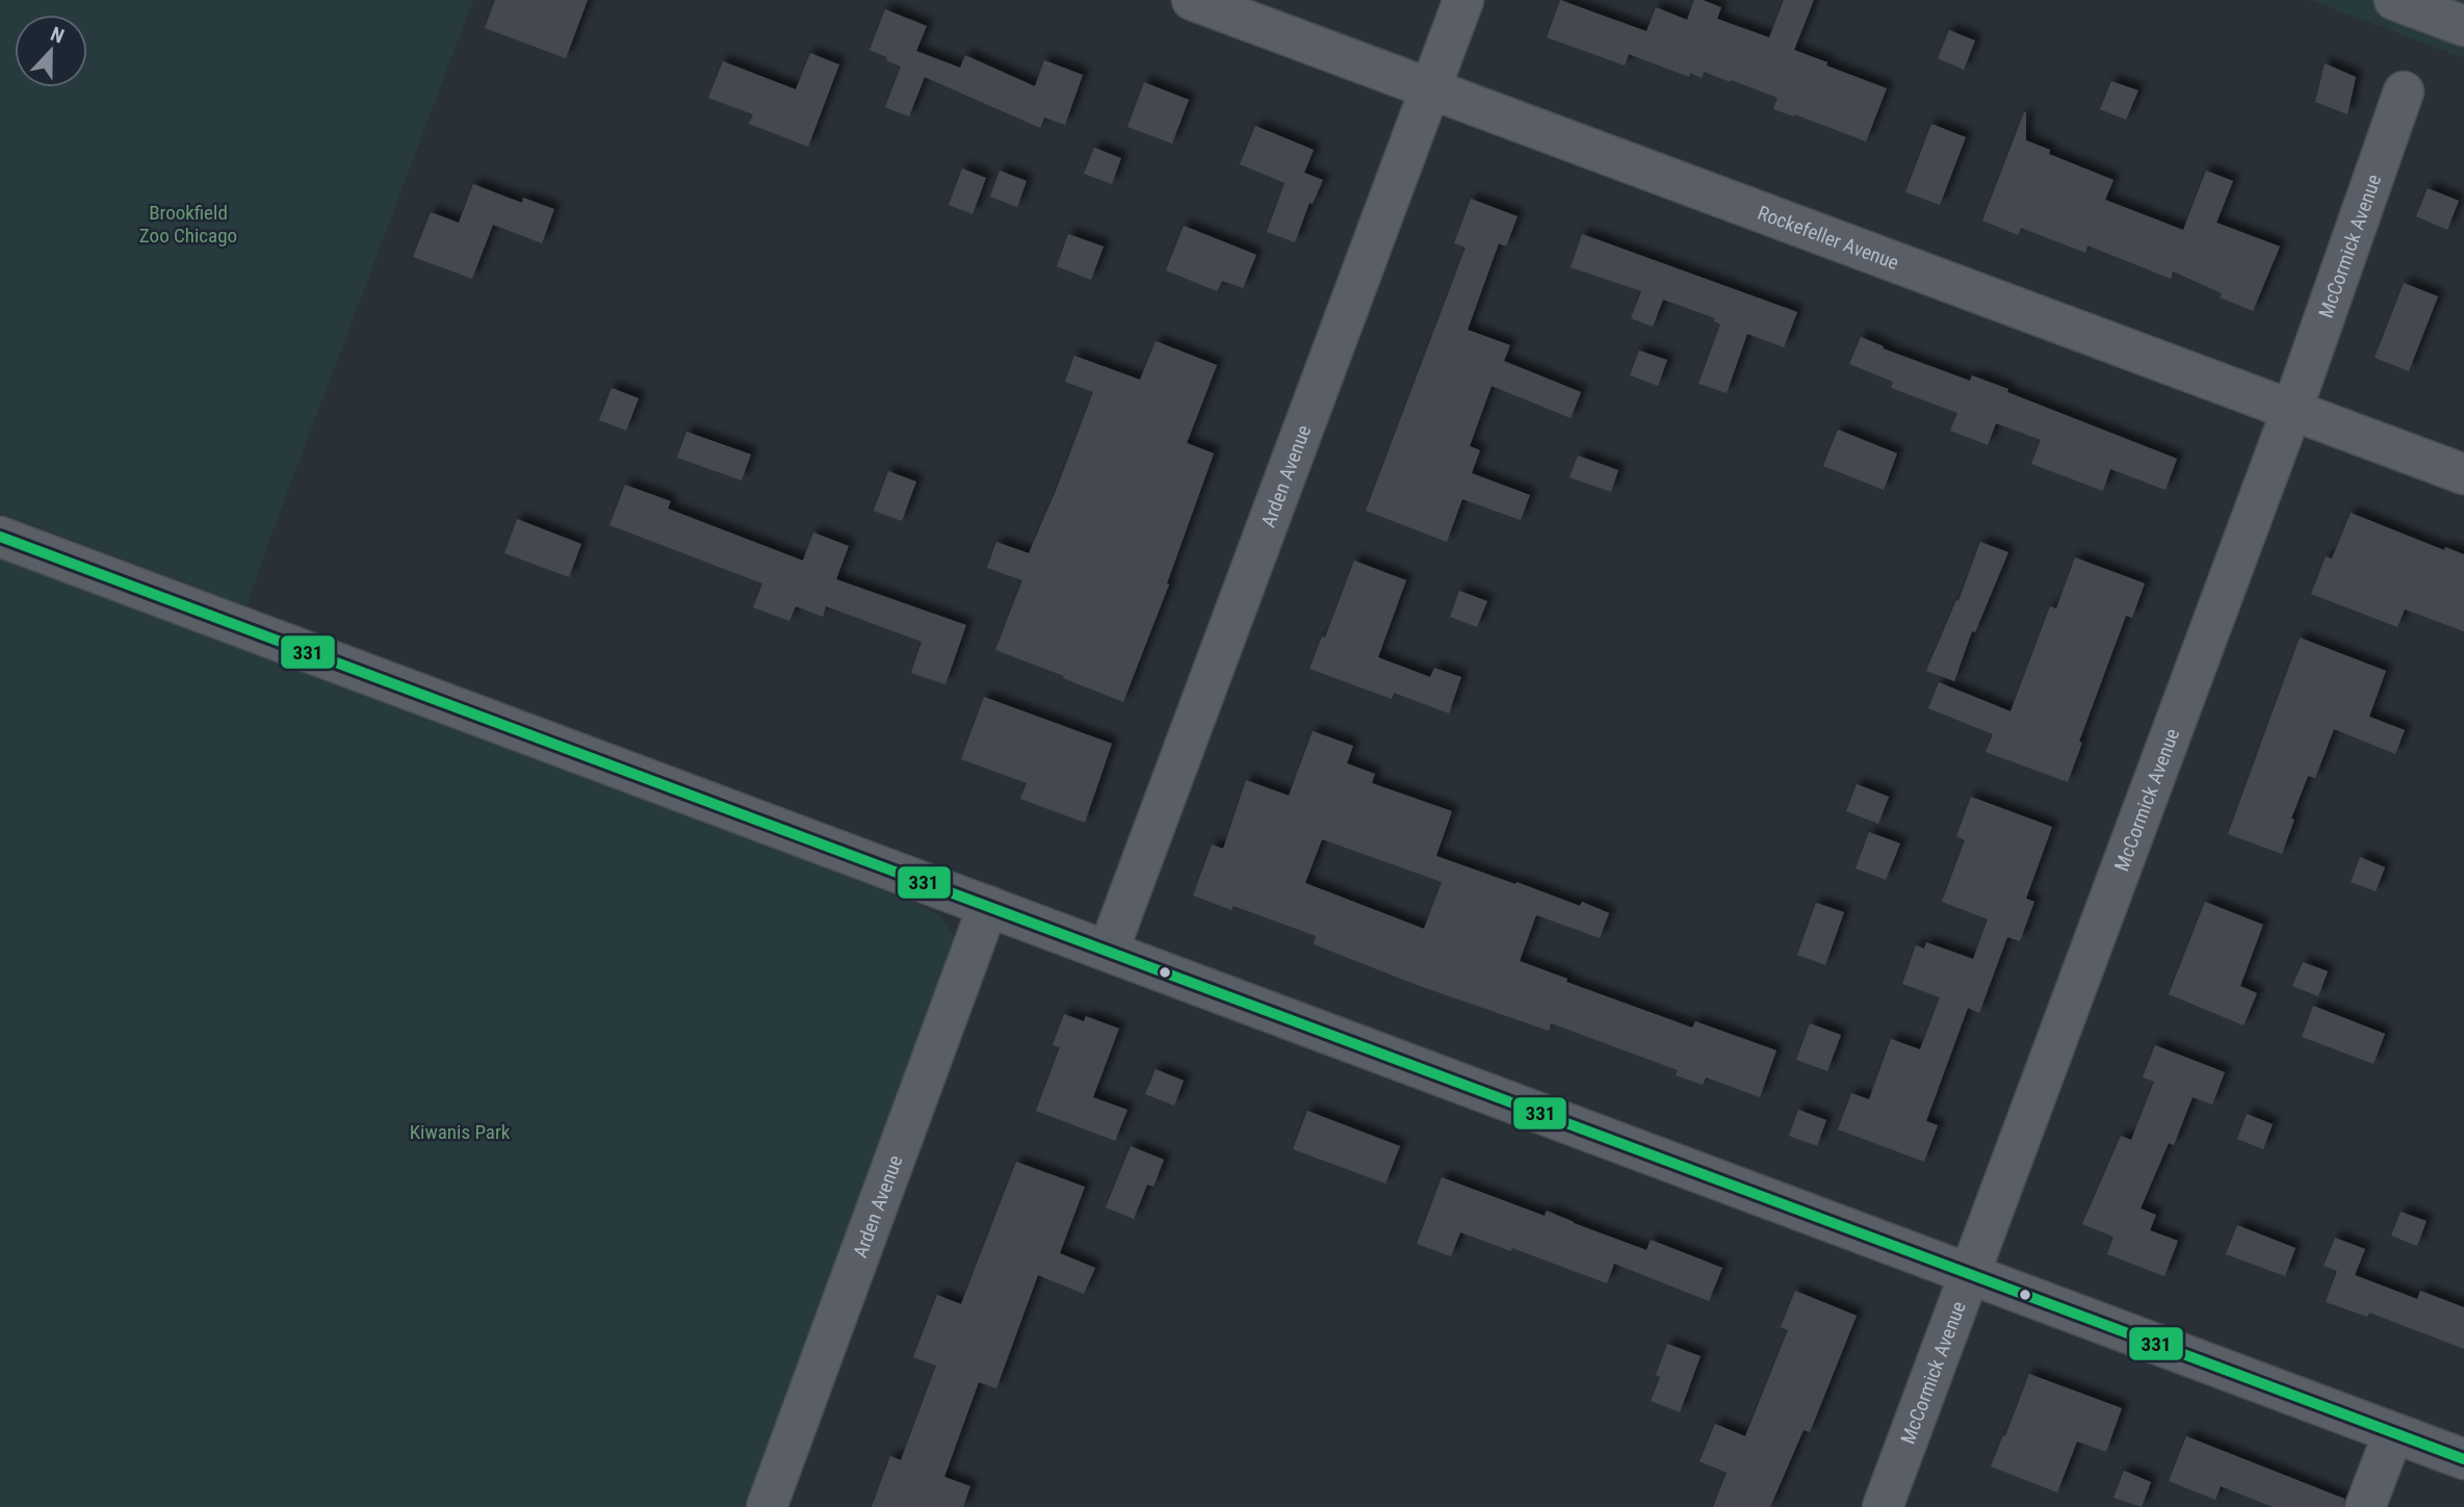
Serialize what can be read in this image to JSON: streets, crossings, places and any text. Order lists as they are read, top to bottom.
{
  "streets": {
    "street": ["Rockefeller Avenue", "McCormick Avenue", "Arden Avenue"]
  },
  "crossings": [
    ["Rockefeller Avenue", "McCormick Avenue"],
    ["Rockefeller Avenue", "Arden Avenue"]
  ],
  "parks": ["Brookfield Zoo Chicago", "Kiwanis Park"],
  "lines": ["transit line 331"],
  "north": "top"
}
